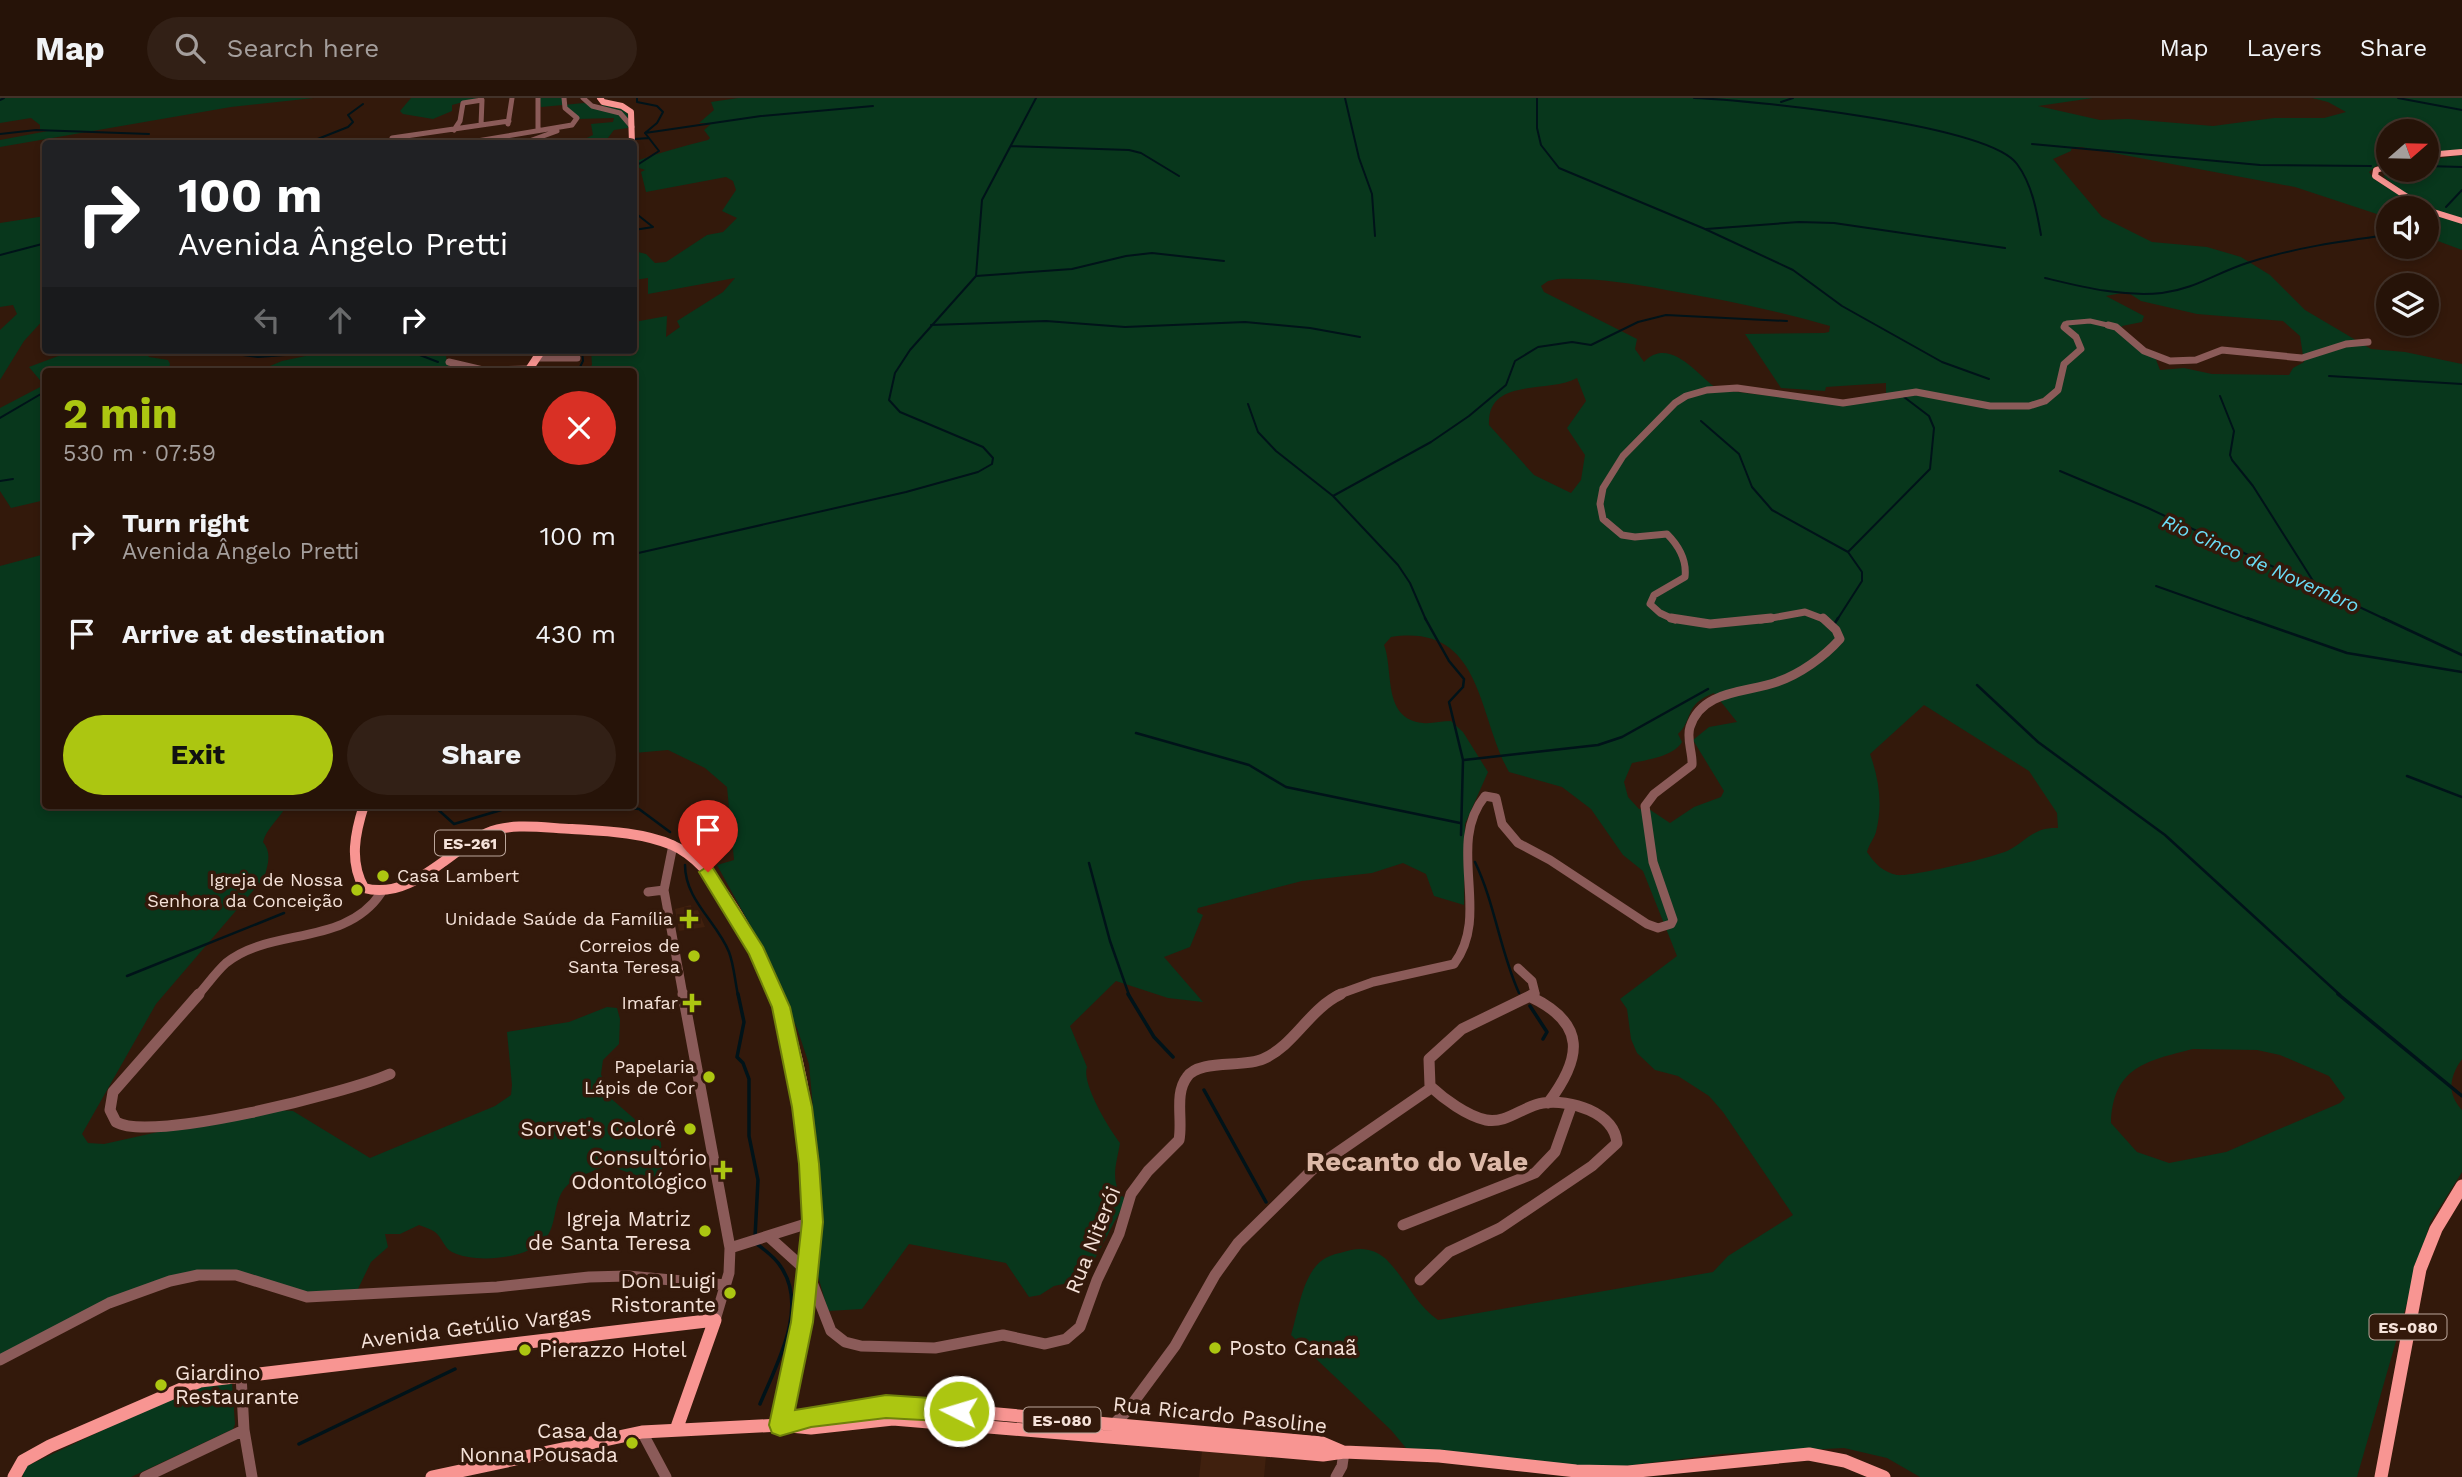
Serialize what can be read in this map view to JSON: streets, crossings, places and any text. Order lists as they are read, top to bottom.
{
  "streets": {
    "main road": [
      "ES-261",
      "Avenida Getúlio Vargas",
      "ES-080",
      "Rua Ricardo Pasoline"
    ],
    "street": ["Rua Niterói"]
  },
  "crossings": [
    ["ES-261", "Rua Niterói"],
    ["ES-261", "Rua Ricardo Pasoline"],
    ["ES-080", "Rua Ricardo Pasoline"]
  ],
  "districts": ["Recanto do Vale"],
  "water": ["Rio Cinco de Novembro"],
  "places": {
    "other": [
      "Casa Lambert",
      "Igreja de Nossa Senhora da Conceição",
      "Correios de Santa Teresa",
      "Papelaria Lápis de Cor",
      "Sorvet's Colorê",
      "Igreja Matriz de Santa Teresa",
      "Don Luigi Ristorante",
      "Posto Canaã",
      "Pierazzo Hotel",
      "Giardino Restaurante",
      "Casa da Nonna Pousada"
    ],
    "health": ["Unidade Saúde da Família", "Imafar", "Consultório Odontológico"]
  },
  "north": "right",
  "page": {
    "header": "Map",
    "search": "Search here",
    "nav": ["Map", "Layers", "Share"],
    "turn": ["100 m", "Avenida Ângelo Pretti"],
    "heading": ["2 min", "530 m · 07:59"],
    "list": [
      {
        "name": "Turn right",
        "note": "Avenida Ângelo Pretti",
        "value": "100 m"
      },
      {
        "name": "Arrive at destination",
        "value": "430 m"
      }
    ],
    "buttons": ["Exit", "Share"]
  }
}
